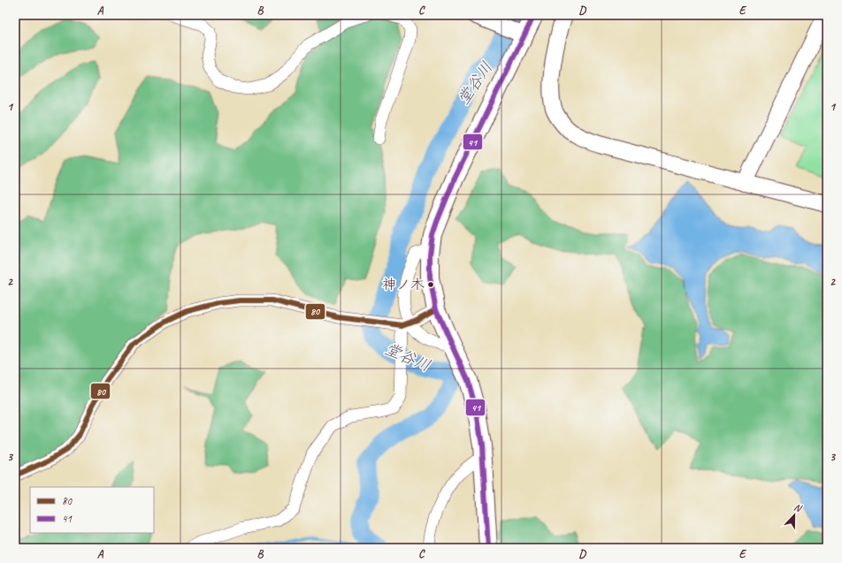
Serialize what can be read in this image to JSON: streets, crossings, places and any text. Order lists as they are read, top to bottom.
{
  "water": ["堂谷川"],
  "places": ["神ノ木"],
  "lines": ["transit line 41", "transit line 80"],
  "legend": ["80", "41"],
  "north": "top",
  "grid": {
    "columns": [
      "A",
      "B",
      "C",
      "D",
      "E"
    ],
    "rows": ["1", "2", "3"]
  }
}
